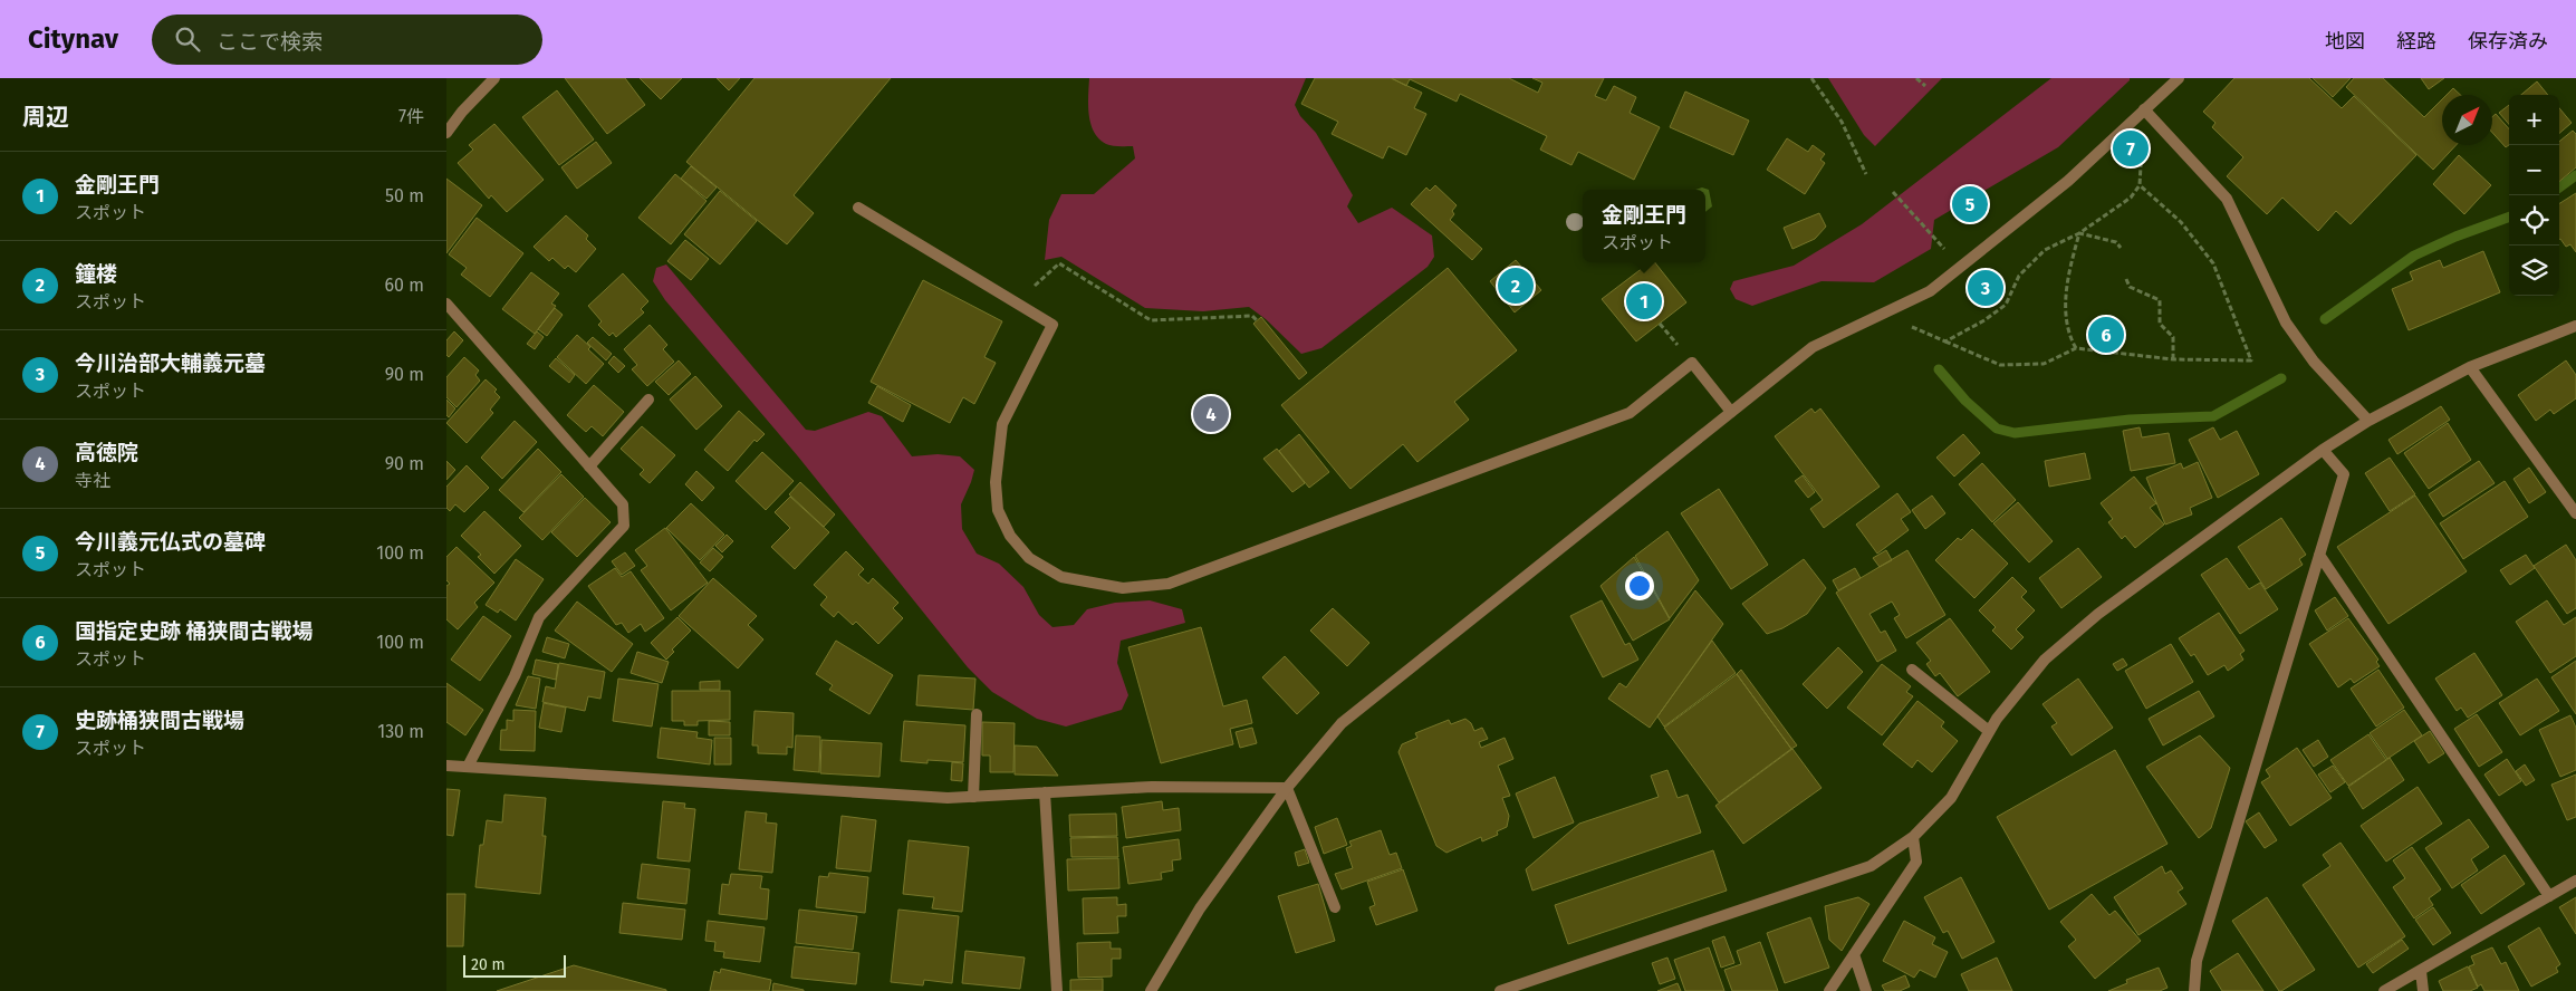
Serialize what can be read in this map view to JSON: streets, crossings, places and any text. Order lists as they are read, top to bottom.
{
  "scale_bar": "20 m",
  "north": "top right",
  "page": {
    "header": "Citynav",
    "search": "ここで検索",
    "nav": ["地図", "経路", "保存済み"],
    "heading": ["周辺", "7件"],
    "map_buttons": ["+", "−"],
    "pins": [
      "7",
      "5",
      "2",
      "3",
      "1",
      "6",
      "4"
    ],
    "list": [
      {
        "mark": "1",
        "name": "金剛王門",
        "note": "スポット",
        "value": "50 m"
      },
      {
        "mark": "2",
        "name": "鐘楼",
        "note": "スポット",
        "value": "60 m"
      },
      {
        "mark": "3",
        "name": "今川治部大輔義元墓",
        "note": "スポット",
        "value": "90 m"
      },
      {
        "mark": "4",
        "name": "高徳院",
        "note": "寺社",
        "value": "90 m"
      },
      {
        "mark": "5",
        "name": "今川義元仏式の墓碑",
        "note": "スポット",
        "value": "100 m"
      },
      {
        "mark": "6",
        "name": "国指定史跡 桶狭間古戦場",
        "note": "スポット",
        "value": "100 m"
      },
      {
        "mark": "7",
        "name": "史跡桶狭間古戦場",
        "note": "スポット",
        "value": "130 m"
      }
    ],
    "popup": ["金剛王門", "スポット"],
    "scale": "20 m"
  }
}
